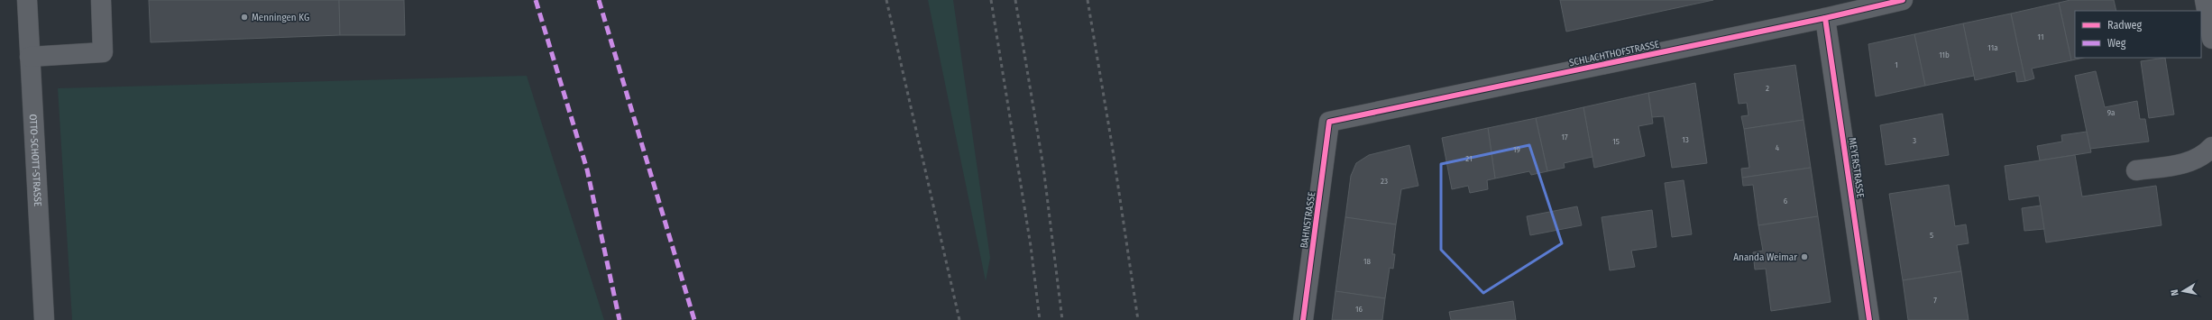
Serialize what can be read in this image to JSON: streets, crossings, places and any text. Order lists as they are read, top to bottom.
{
  "streets": {
    "street": [
      "SCHLACHTHOFSTRASSE",
      "OTTO-SCHOTT-STRASSE",
      "MEYERSTRASSE",
      "BAHNSTRASSE"
    ]
  },
  "crossings": [
    ["SCHLACHTHOFSTRASSE", "MEYERSTRASSE"],
    ["SCHLACHTHOFSTRASSE", "BAHNSTRASSE"]
  ],
  "places": ["Menningen KG", "Ananda Weimar"],
  "house_numbers": [
    "11",
    "11a",
    "11b",
    "1",
    "2",
    "9a",
    "17",
    "13",
    "3",
    "15",
    "4",
    "19",
    "21",
    "23",
    "6",
    "5",
    "18",
    "7",
    "16"
  ],
  "legend": ["Radweg", "Weg"],
  "north": "left"
}
